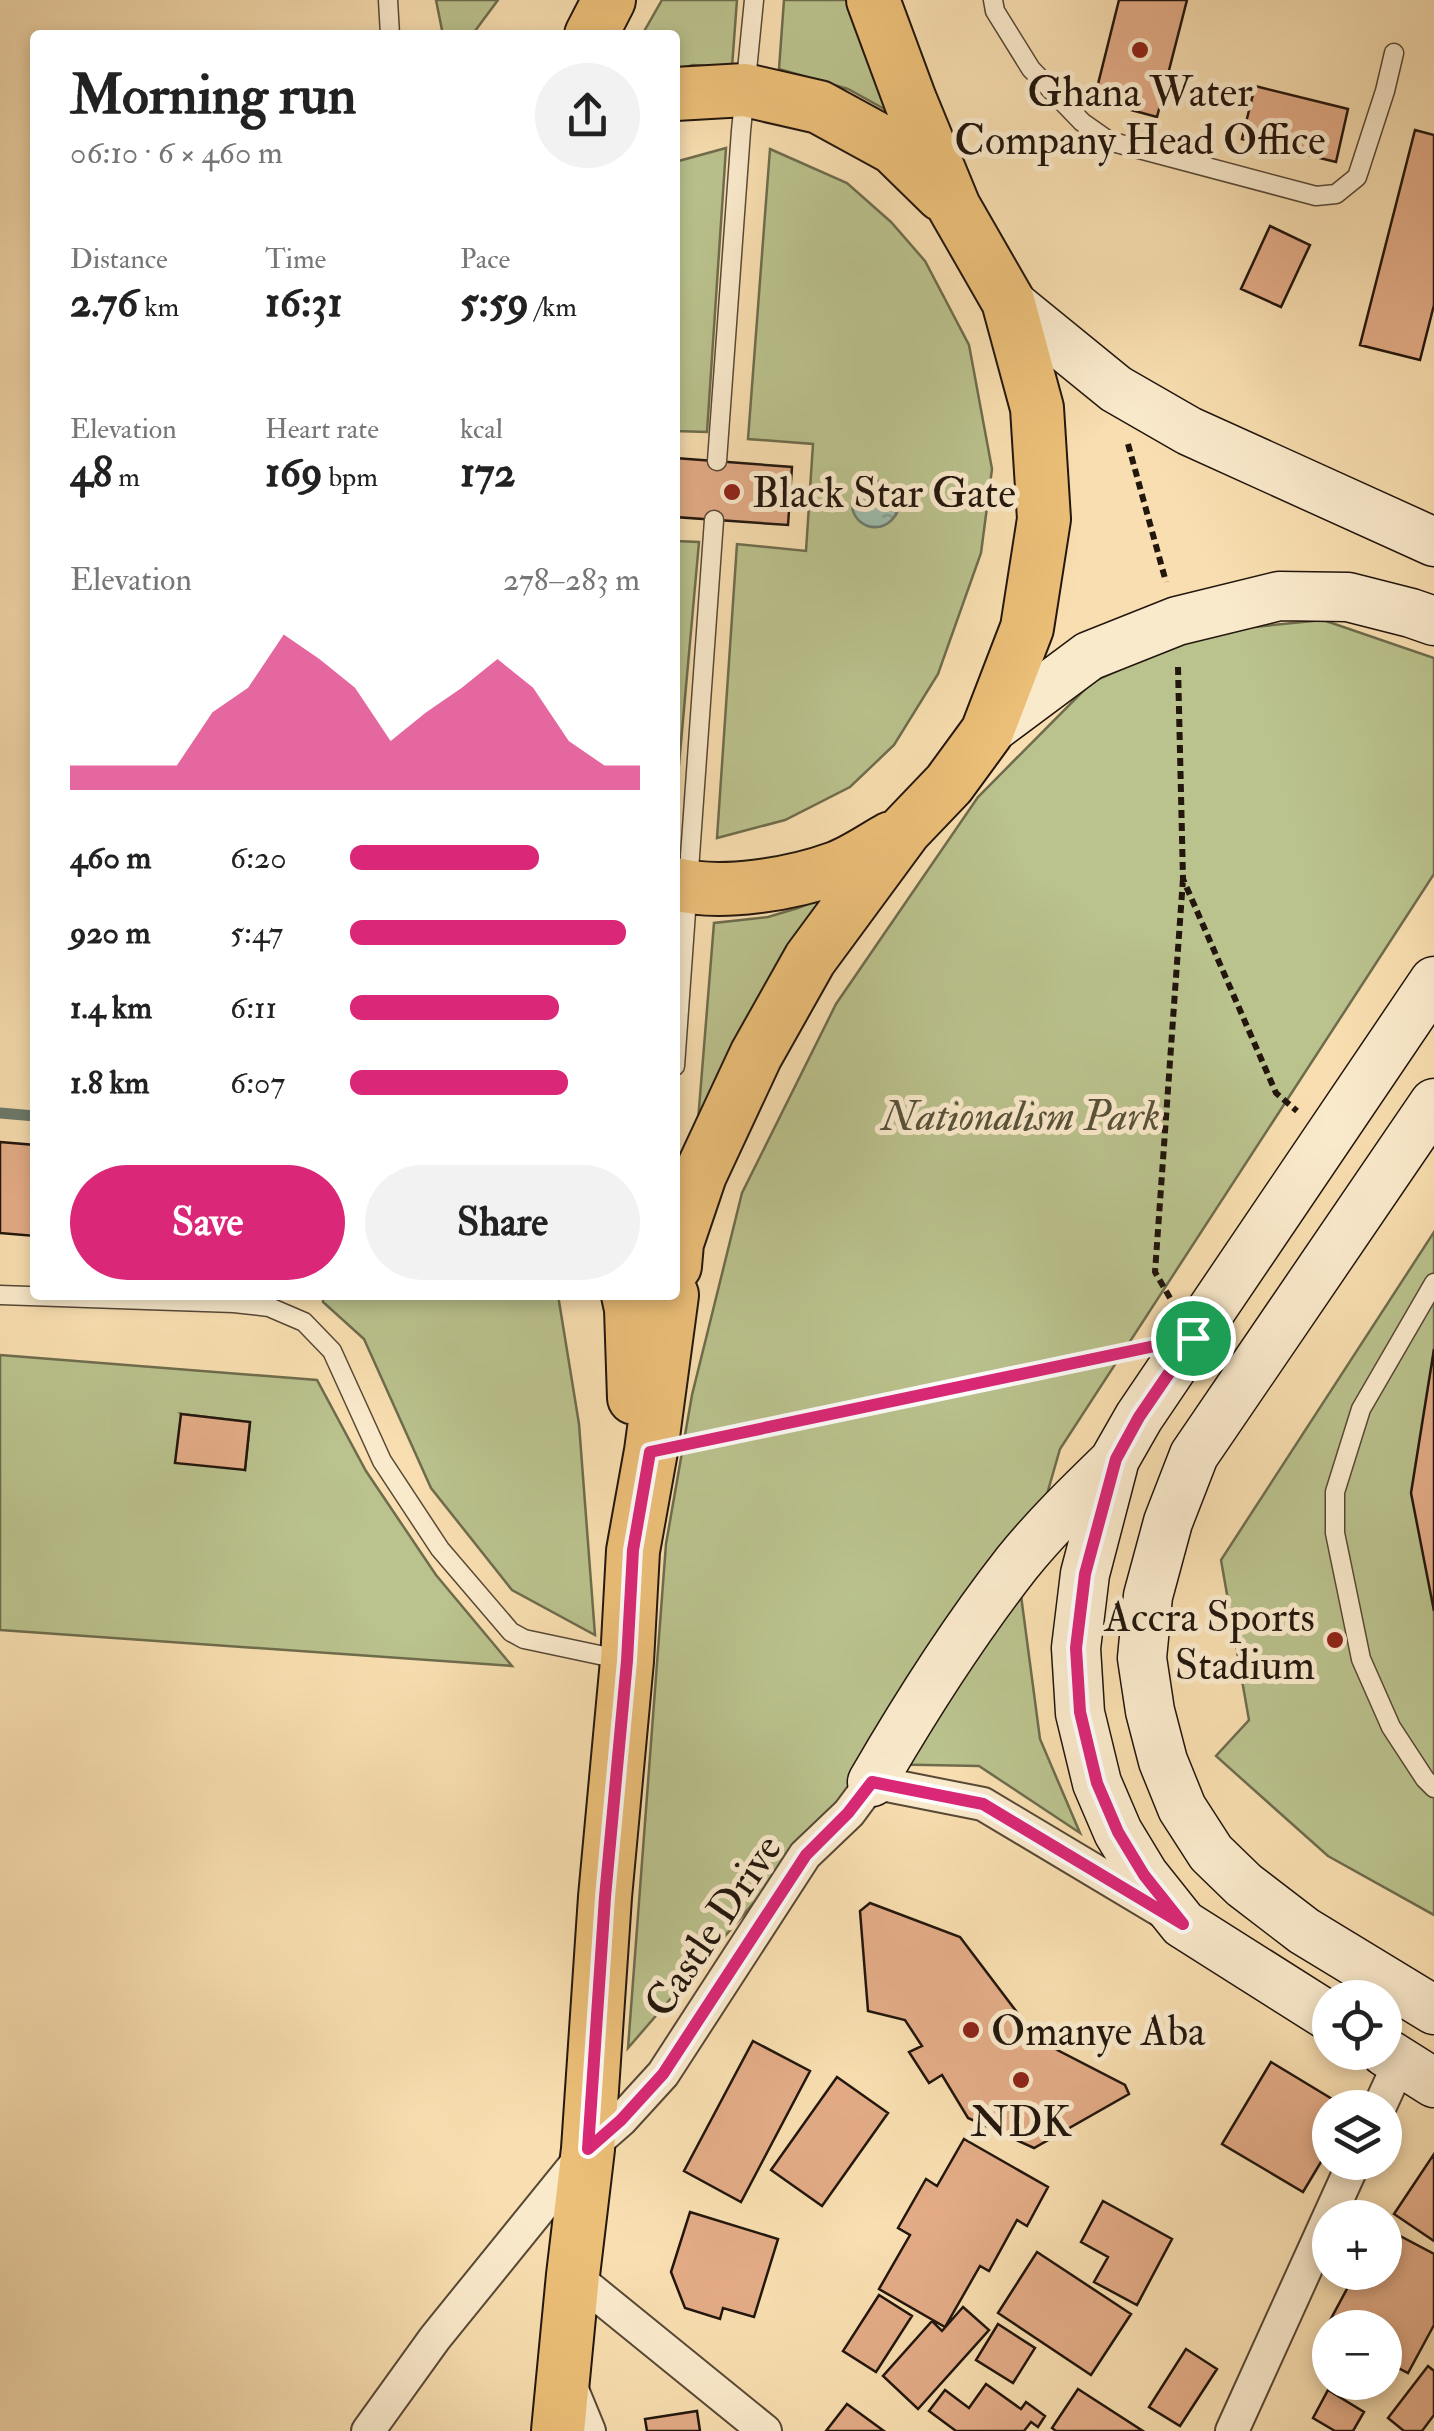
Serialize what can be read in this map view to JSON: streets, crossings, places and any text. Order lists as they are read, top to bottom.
{
  "streets": {
    "street": ["Castle Drive"]
  },
  "parks": ["Nationalism Park"],
  "places": [
    "Ghana Water Company Head Office",
    "Black Star Gate",
    "Accra Sports Stadium",
    "Omanye Aba",
    "NDK"
  ],
  "page": {
    "heading": ["Morning run", "06:10 · 6 × 460 m"],
    "stats": [
      ["Distance", "2.76 km"],
      ["Time", "16:31"],
      ["Pace", "5:59 /km"],
      ["Elevation", "48 m"],
      ["Heart rate", "169 bpm"],
      ["kcal", "172"]
    ],
    "chart": ["Elevation", "278–283 m"],
    "list": [
      {
        "name": "460 m",
        "note": "6:20"
      },
      {
        "name": "920 m",
        "note": "5:47"
      },
      {
        "name": "1.4 km",
        "note": "6:11"
      },
      {
        "name": "1.8 km",
        "note": "6:07"
      }
    ],
    "buttons": ["Save", "Share"],
    "map_buttons": ["+", "−"]
  }
}
